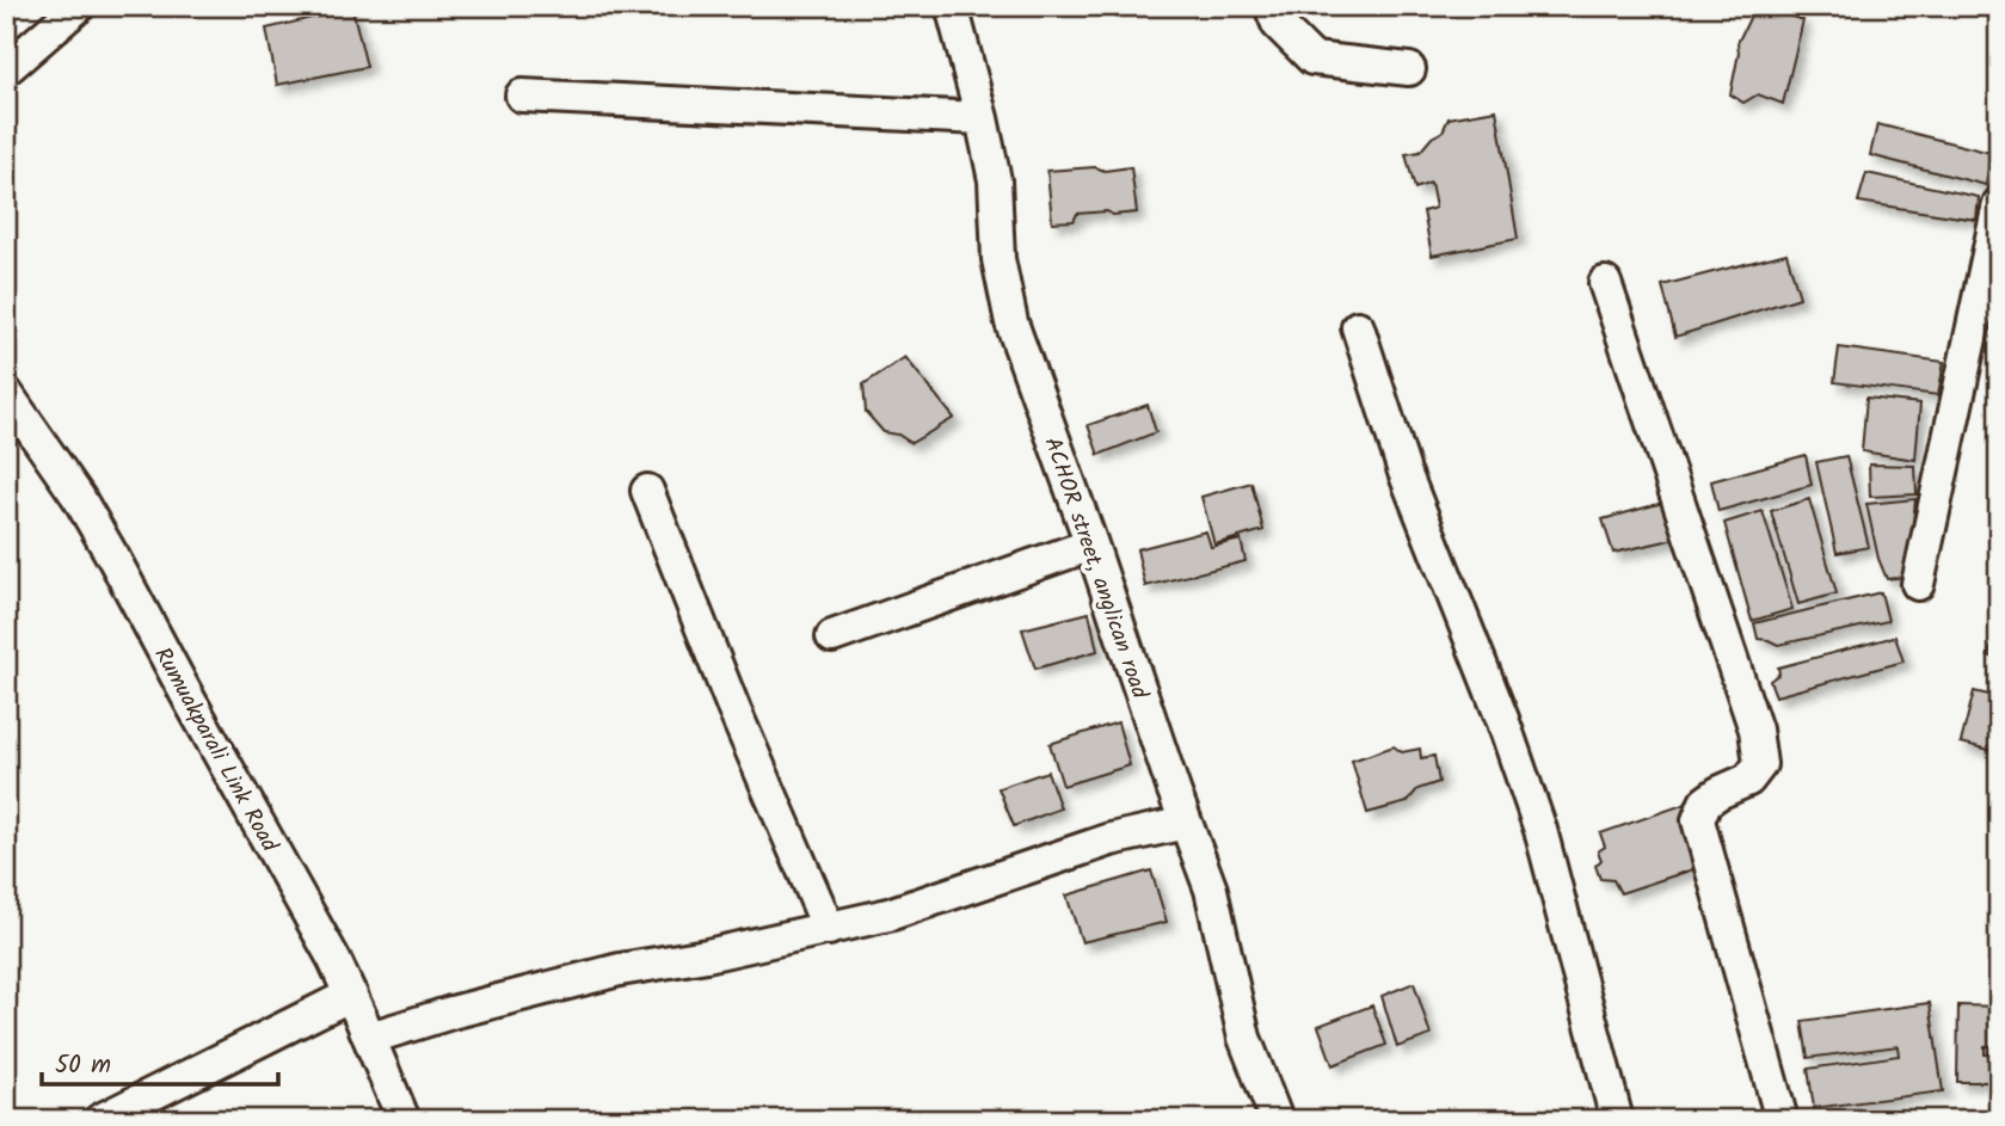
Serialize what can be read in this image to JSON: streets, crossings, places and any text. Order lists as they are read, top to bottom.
{
  "streets": {
    "street": ["ACHOR street, anglican road", "Rumuakparali Link Road"]
  },
  "scale_bar": "50 m"
}
